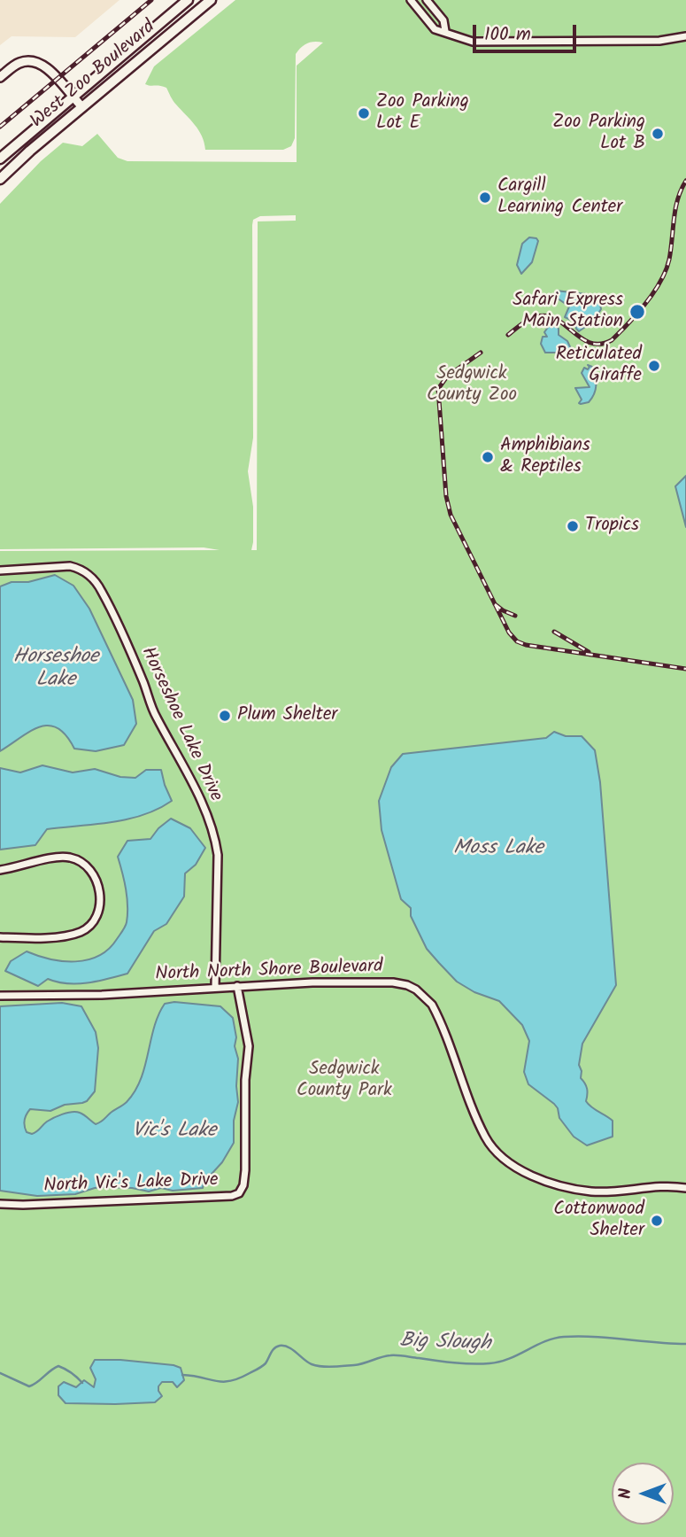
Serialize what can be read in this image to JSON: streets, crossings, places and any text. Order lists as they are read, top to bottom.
{
  "streets": {
    "main road": ["West Zoo Boulevard"],
    "street": ["Horseshoe Lake Drive", "North North Shore Boulevard", "North Vic's Lake Drive"]
  },
  "crossings": [
    ["Horseshoe Lake Drive", "North North Shore Boulevard"],
    ["North North Shore Boulevard", "North Vic's Lake Drive"]
  ],
  "water": [
    "Horseshoe Lake",
    "Moss Lake",
    "Vic's Lake",
    "Big Slough"
  ],
  "parks": ["Sedgwick County Zoo", "Sedgwick County Park"],
  "places": [
    "Zoo Parking Lot E",
    "Zoo Parking Lot B",
    "Cargill Learning Center",
    "Safari Express Main Station",
    "Reticulated Giraffe",
    "Amphibians & Reptiles",
    "Tropics",
    "Plum Shelter",
    "Cottonwood Shelter"
  ],
  "scale_bar": "100 m",
  "north": "left"
}
